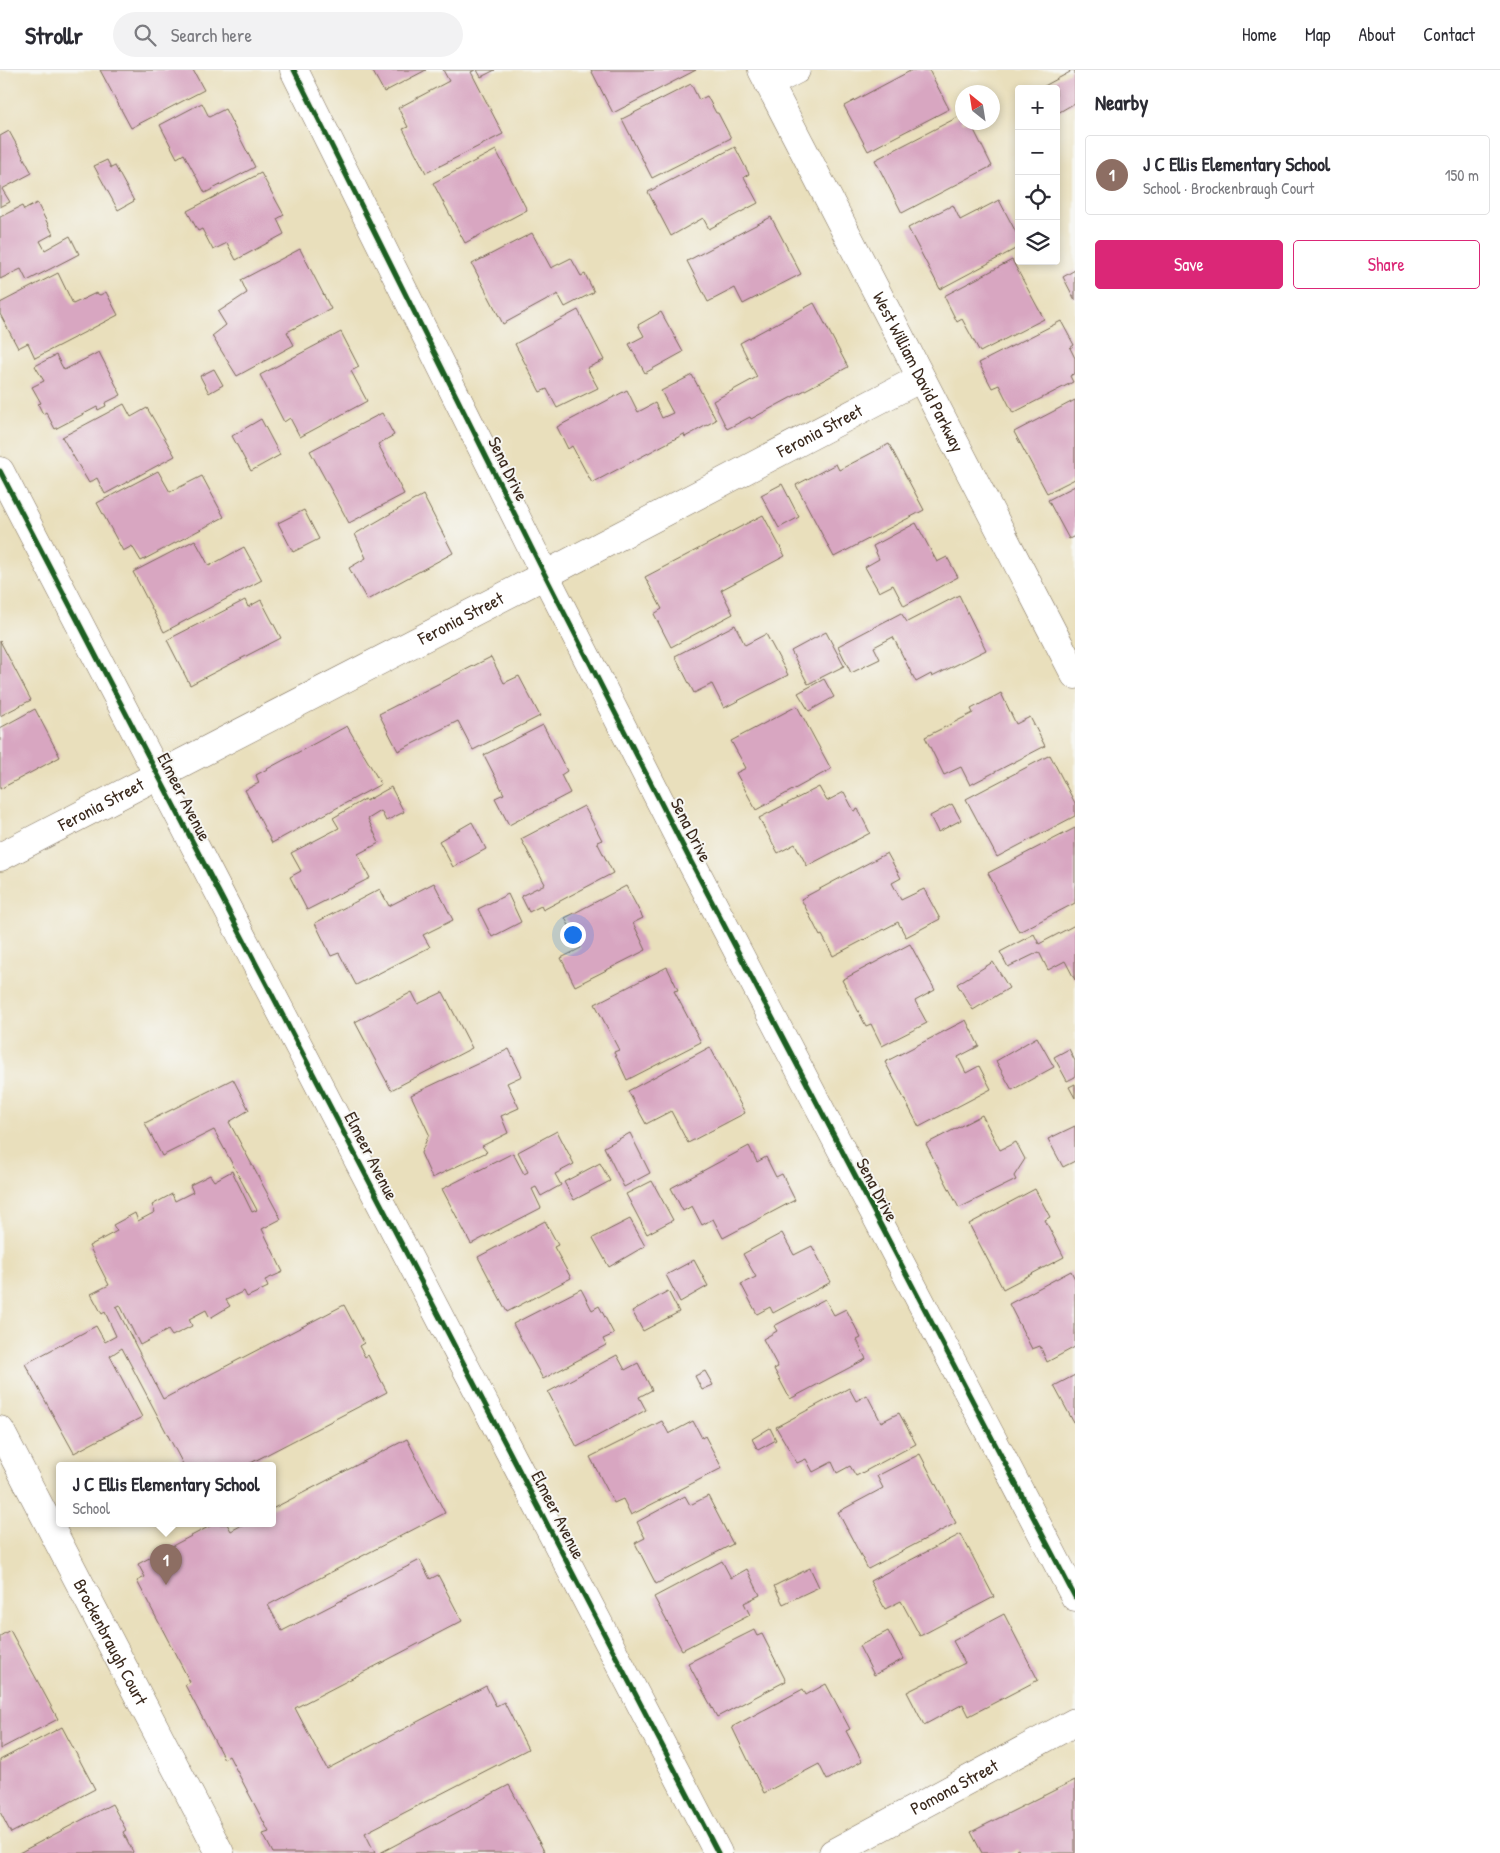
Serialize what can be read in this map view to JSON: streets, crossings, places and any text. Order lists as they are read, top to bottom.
{
  "streets": {
    "street": [
      "West William David Parkway",
      "Feronia Street",
      "Sena Drive",
      "Elmeer Avenue",
      "Brockenbraugh Court",
      "Pomona Street"
    ]
  },
  "crossings": [
    ["West William David Parkway", "Feronia Street"],
    ["Feronia Street", "Sena Drive"],
    ["Feronia Street", "Elmeer Avenue"]
  ],
  "north": "top left",
  "page": {
    "header": "Strollr",
    "search": "Search here",
    "nav": [
      "Home",
      "Map",
      "About",
      "Contact"
    ],
    "heading": "Nearby",
    "map_buttons": ["+", "−"],
    "list": [
      {
        "mark": "1",
        "name": "J C Ellis Elementary School",
        "note": "School · Brockenbraugh Court",
        "value": "150 m"
      }
    ],
    "buttons": ["Save", "Share"],
    "popup": ["J C Ellis Elementary School", "School"],
    "pins": "1"
  }
}
